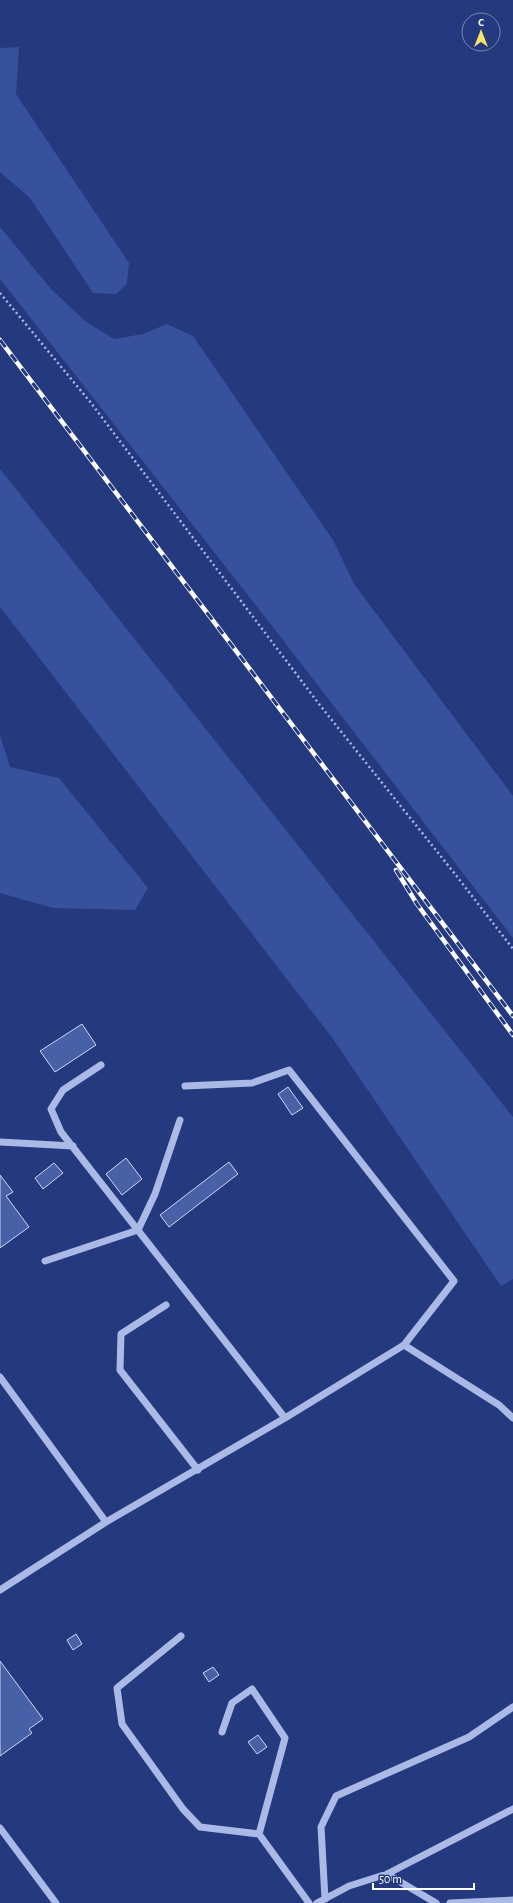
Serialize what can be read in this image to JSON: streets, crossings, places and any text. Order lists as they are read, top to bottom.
{
  "scale_bar": "50 m",
  "north": "top"
}
